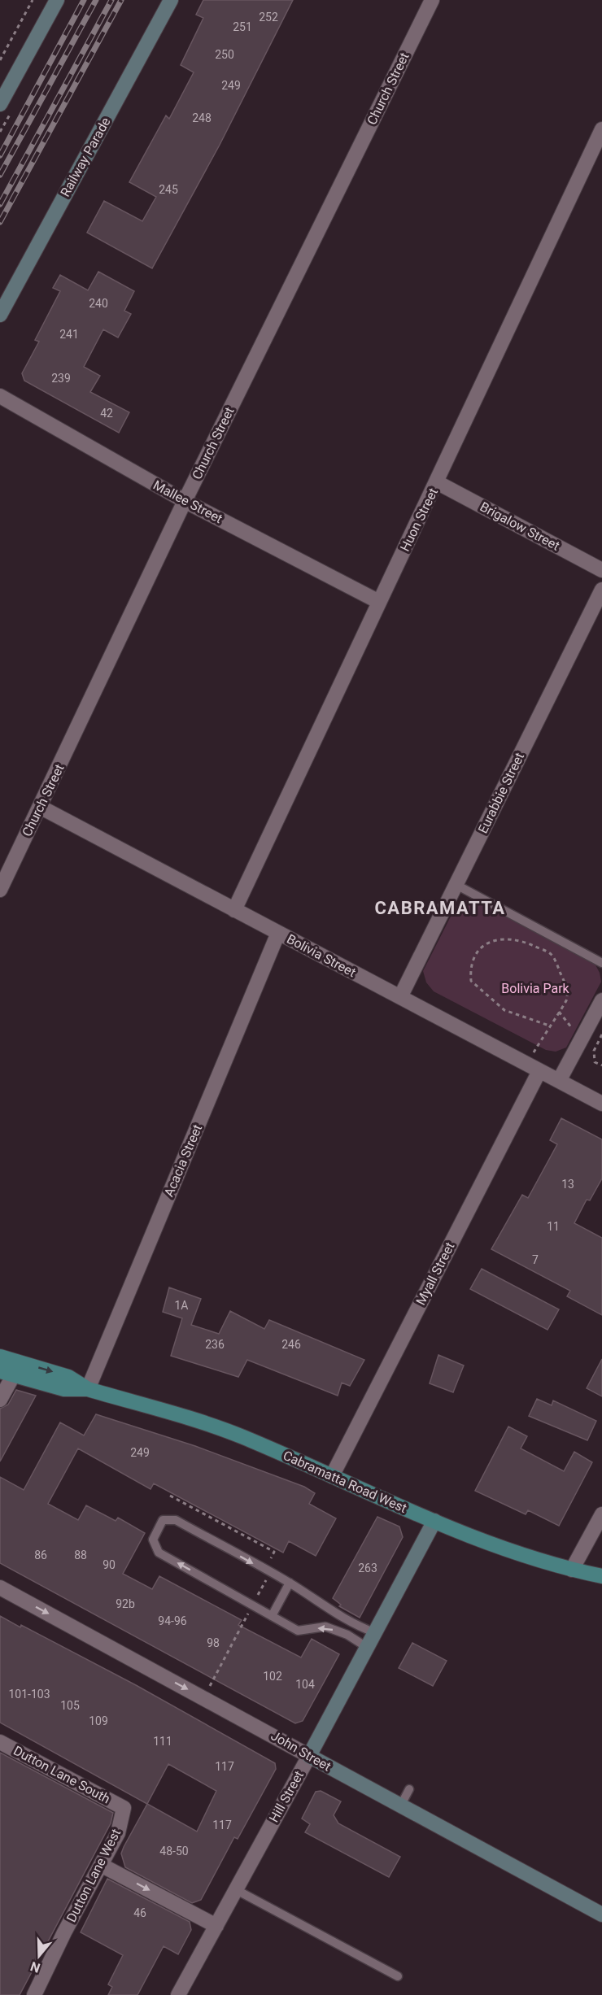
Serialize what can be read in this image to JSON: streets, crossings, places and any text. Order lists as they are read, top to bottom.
{
  "streets": {
    "main road": ["Cabramatta Road West"],
    "street": [
      "Church Street",
      "Railway Parade",
      "Mallee Street",
      "Huon Street",
      "Brigalow Street",
      "Eurabbie Street",
      "Bolivia Street",
      "Acacia Street",
      "Myall Street",
      "John Street",
      "Dutton Lane South",
      "Hill Street",
      "Dutton Lane West"
    ]
  },
  "crossings": [
    ["Church Street", "Mallee Street"],
    ["Church Street", "Bolivia Street"],
    ["Mallee Street", "Huon Street"],
    ["Huon Street", "Brigalow Street"],
    ["Huon Street", "Bolivia Street"],
    ["Eurabbie Street", "Bolivia Street"],
    ["Bolivia Street", "Acacia Street"],
    ["Bolivia Street", "Myall Street"],
    ["Acacia Street", "Cabramatta Road West"],
    ["Myall Street", "Cabramatta Road West"],
    ["Cabramatta Road West", "Hill Street"],
    ["John Street", "Hill Street"],
    ["Dutton Lane South", "Dutton Lane West"]
  ],
  "one_way": ["John Street"],
  "districts": ["CABRAMATTA"],
  "parks": ["Bolivia Park"],
  "house_numbers": [
    "252",
    "251",
    "250",
    "249",
    "248",
    "245",
    "240",
    "241",
    "239",
    "42",
    "13",
    "11",
    "7",
    "1A",
    "236",
    "246",
    "249",
    "86",
    "88",
    "90",
    "263",
    "92b",
    "94-96",
    "98",
    "102",
    "104",
    "101-103",
    "105",
    "109",
    "111",
    "117",
    "117",
    "48-50",
    "46"
  ],
  "north": "bottom"
}
